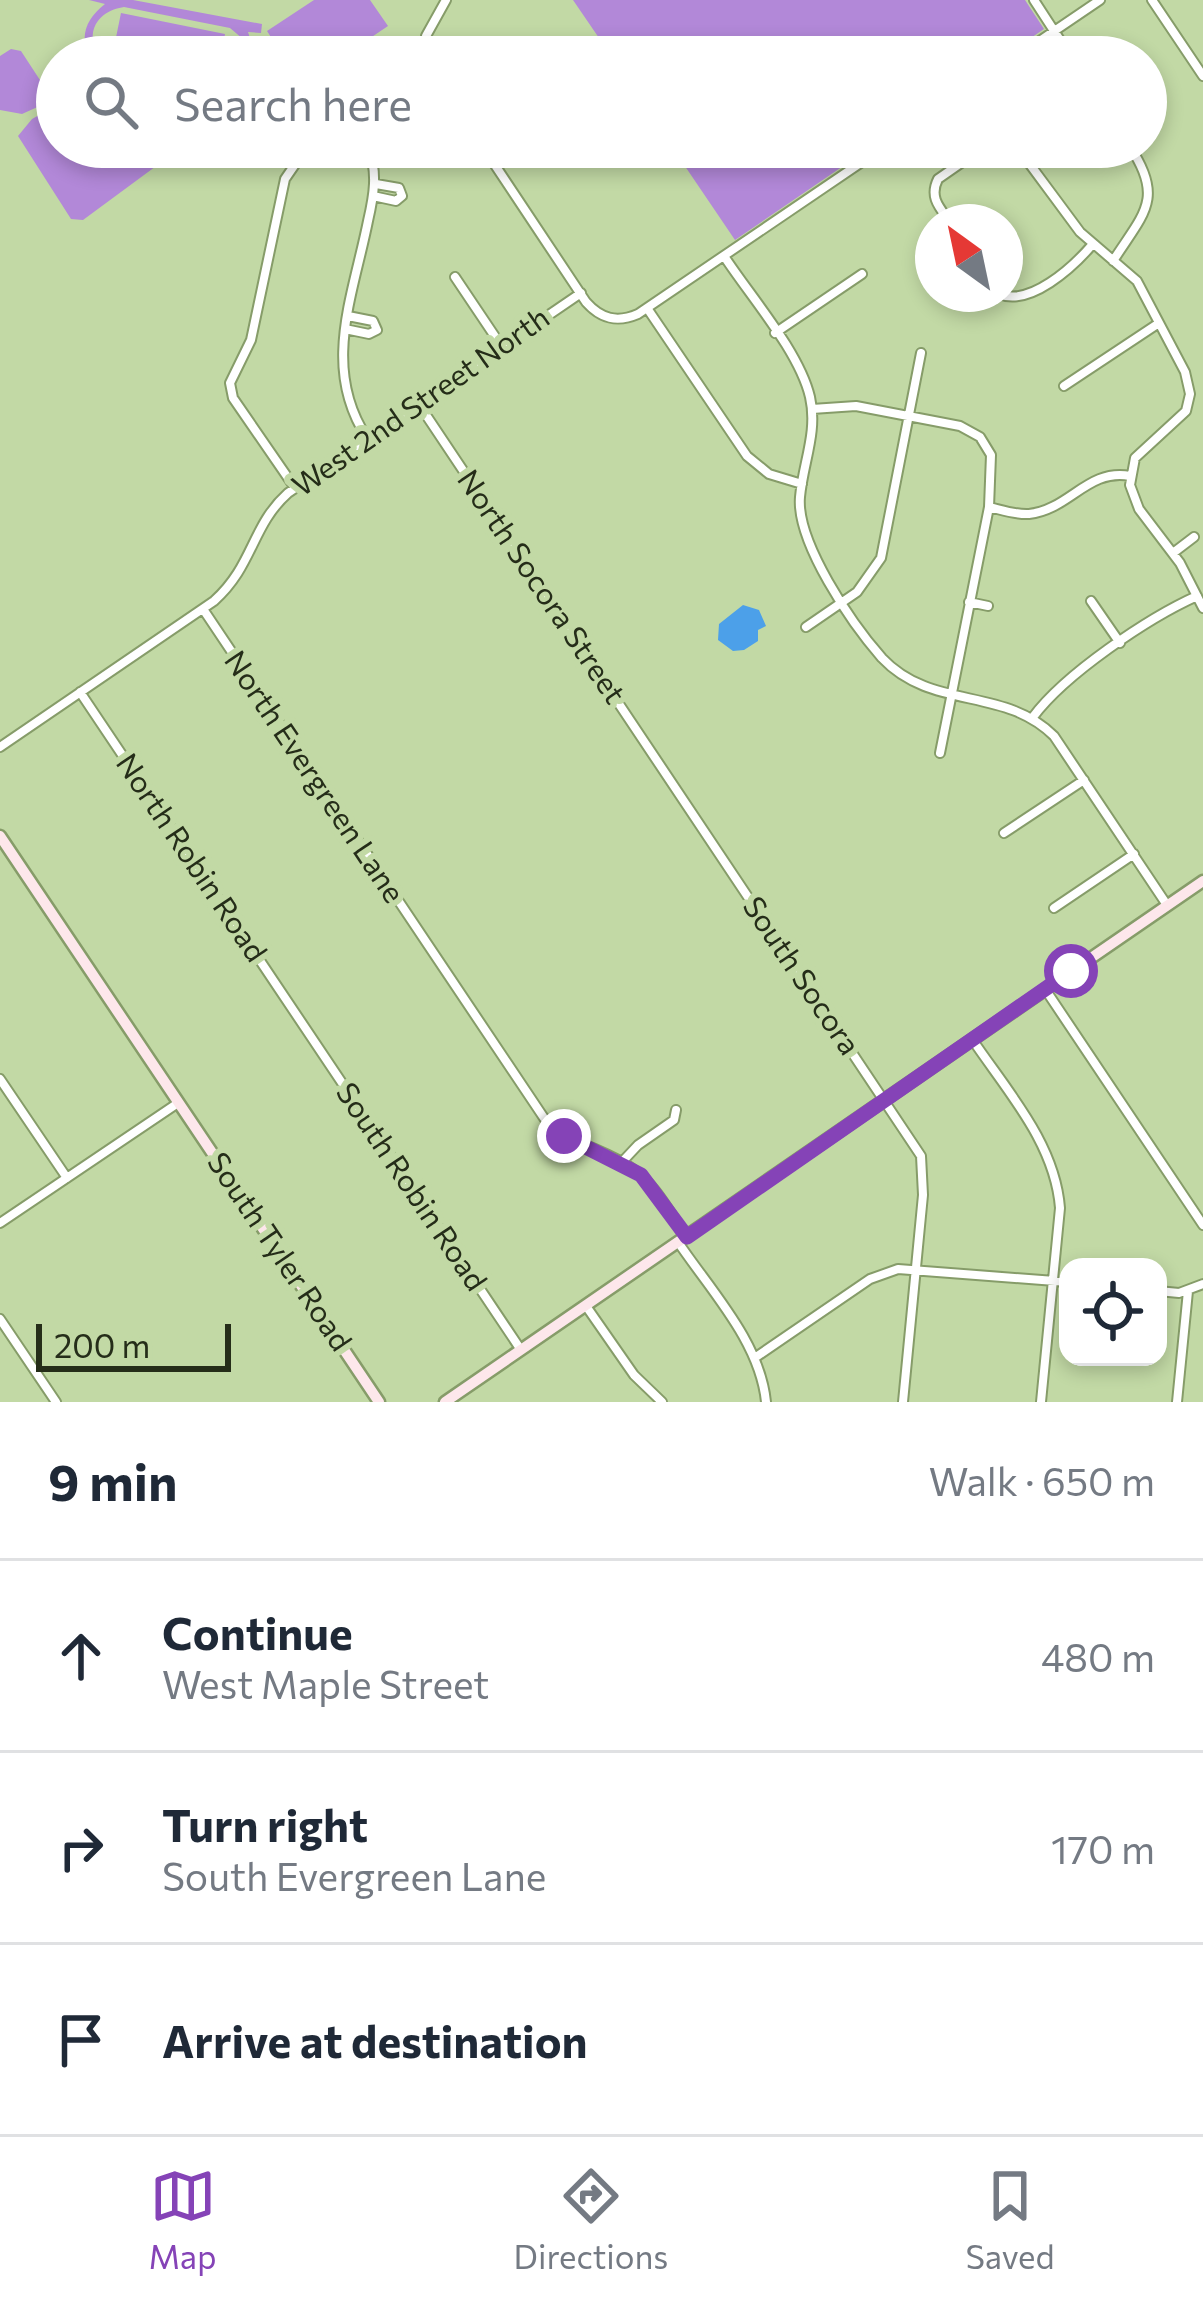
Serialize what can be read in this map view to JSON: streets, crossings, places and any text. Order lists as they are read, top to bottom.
{
  "streets": {
    "main road": ["South Tyler Road"],
    "street": [
      "West 2nd Street North",
      "North Socora Street",
      "North Evergreen Lane",
      "North Robin Road",
      "South Socora",
      "South Robin Road"
    ]
  },
  "crossings": [
    ["West 2nd Street North", "North Socora Street"],
    ["West 2nd Street North", "North Evergreen Lane"],
    ["West 2nd Street North", "North Robin Road"],
    ["North Socora Street", "South Socora"],
    ["North Robin Road", "South Robin Road"]
  ],
  "scale_bar": "200 m",
  "north": "top left",
  "page": {
    "search": "Search here",
    "scale": "200 m",
    "heading": ["9 min", "Walk · 650 m"],
    "list": [
      ["Continue", "West Maple Street", "480 m"],
      ["Turn right", "South Evergreen Lane", "170 m"],
      "Arrive at destination"
    ],
    "nav": ["Map", "Directions", "Saved"]
  }
}
